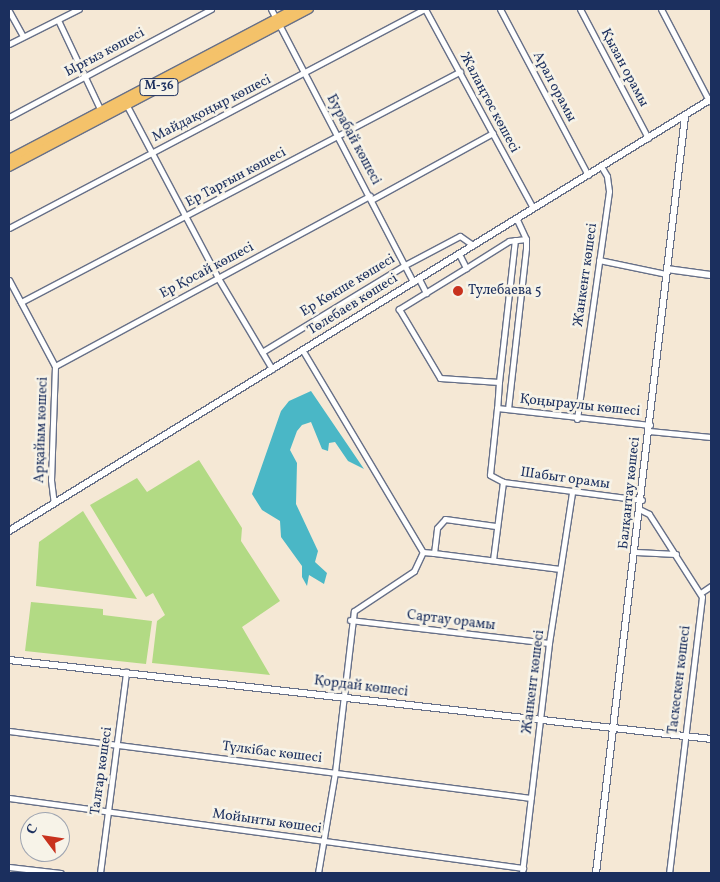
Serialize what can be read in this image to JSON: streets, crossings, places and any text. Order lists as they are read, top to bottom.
{
  "streets": {
    "main road": ["M-36"],
    "street": [
      "Ырғыз көшесі",
      "Қызан орамы",
      "Арал орамы",
      "Жалаңтөс көшесі",
      "Майдақоңыр көшесі",
      "Бурабай көшесі",
      "Ер Тарғын көшесі",
      "Ер Қосай көшесі",
      "Жанкент көшесі",
      "Ер Көкше көшесі",
      "Төлебаев көшесі",
      "Қоңыраулы көшесі",
      "Арқайым көшесі",
      "Шабыт орамы",
      "Балқантау көшесі",
      "Сартау орамы",
      "Таскескен көшесі",
      "Қордай көшесі",
      "Түлкібас көшесі",
      "Талғар көшесі",
      "Мойынты көшесі"
    ]
  },
  "crossings": [
    ["Қызан орамы", "Төлебаев көшесі"],
    ["M-36", "Бурабай көшесі"],
    ["Арал орамы", "Төлебаев көшесі"],
    ["Жалаңтөс көшесі", "Майдақоңыр көшесі"],
    ["Жалаңтөс көшесі", "Ер Тарғын көшесі"],
    ["Жалаңтөс көшесі", "Ер Қосай көшесі"],
    ["Жалаңтөс көшесі", "Төлебаев көшесі"],
    ["Майдақоңыр көшесі", "Бурабай көшесі"],
    ["Бурабай көшесі", "Ер Тарғын көшесі"],
    ["Бурабай көшесі", "Ер Қосай көшесі"],
    ["Бурабай көшесі", "Ер Көкше көшесі"],
    ["Бурабай көшесі", "Төлебаев көшесі"],
    ["Ер Тарғын көшесі", "Арқайым көшесі"],
    ["Ер Қосай көшесі", "Арқайым көшесі"],
    ["Жанкент көшесі", "Төлебаев көшесі"],
    ["Жанкент көшесі", "Қоңыраулы көшесі"],
    ["Жанкент көшесі", "Шабыт орамы"],
    ["Жанкент көшесі", "Сартау орамы"],
    ["Жанкент көшесі", "Қордай көшесі"],
    ["Жанкент көшесі", "Түлкібас көшесі"],
    ["Жанкент көшесі", "Мойынты көшесі"],
    ["Ер Көкше көшесі", "Төлебаев көшесі"],
    ["Төлебаев көшесі", "Арқайым көшесі"],
    ["Төлебаев көшесі", "Балқантау көшесі"],
    ["Қоңыраулы көшесі", "Балқантау көшесі"],
    ["Шабыт орамы", "Балқантау көшесі"],
    ["Балқантау көшесі", "Қордай көшесі"],
    ["Таскескен көшесі", "Қордай көшесі"],
    ["Қордай көшесі", "Талғар көшесі"],
    ["Түлкібас көшесі", "Талғар көшесі"],
    ["Талғар көшесі", "Мойынты көшесі"]
  ],
  "places": ["Тулебаева 5"],
  "north": "top left"
}
